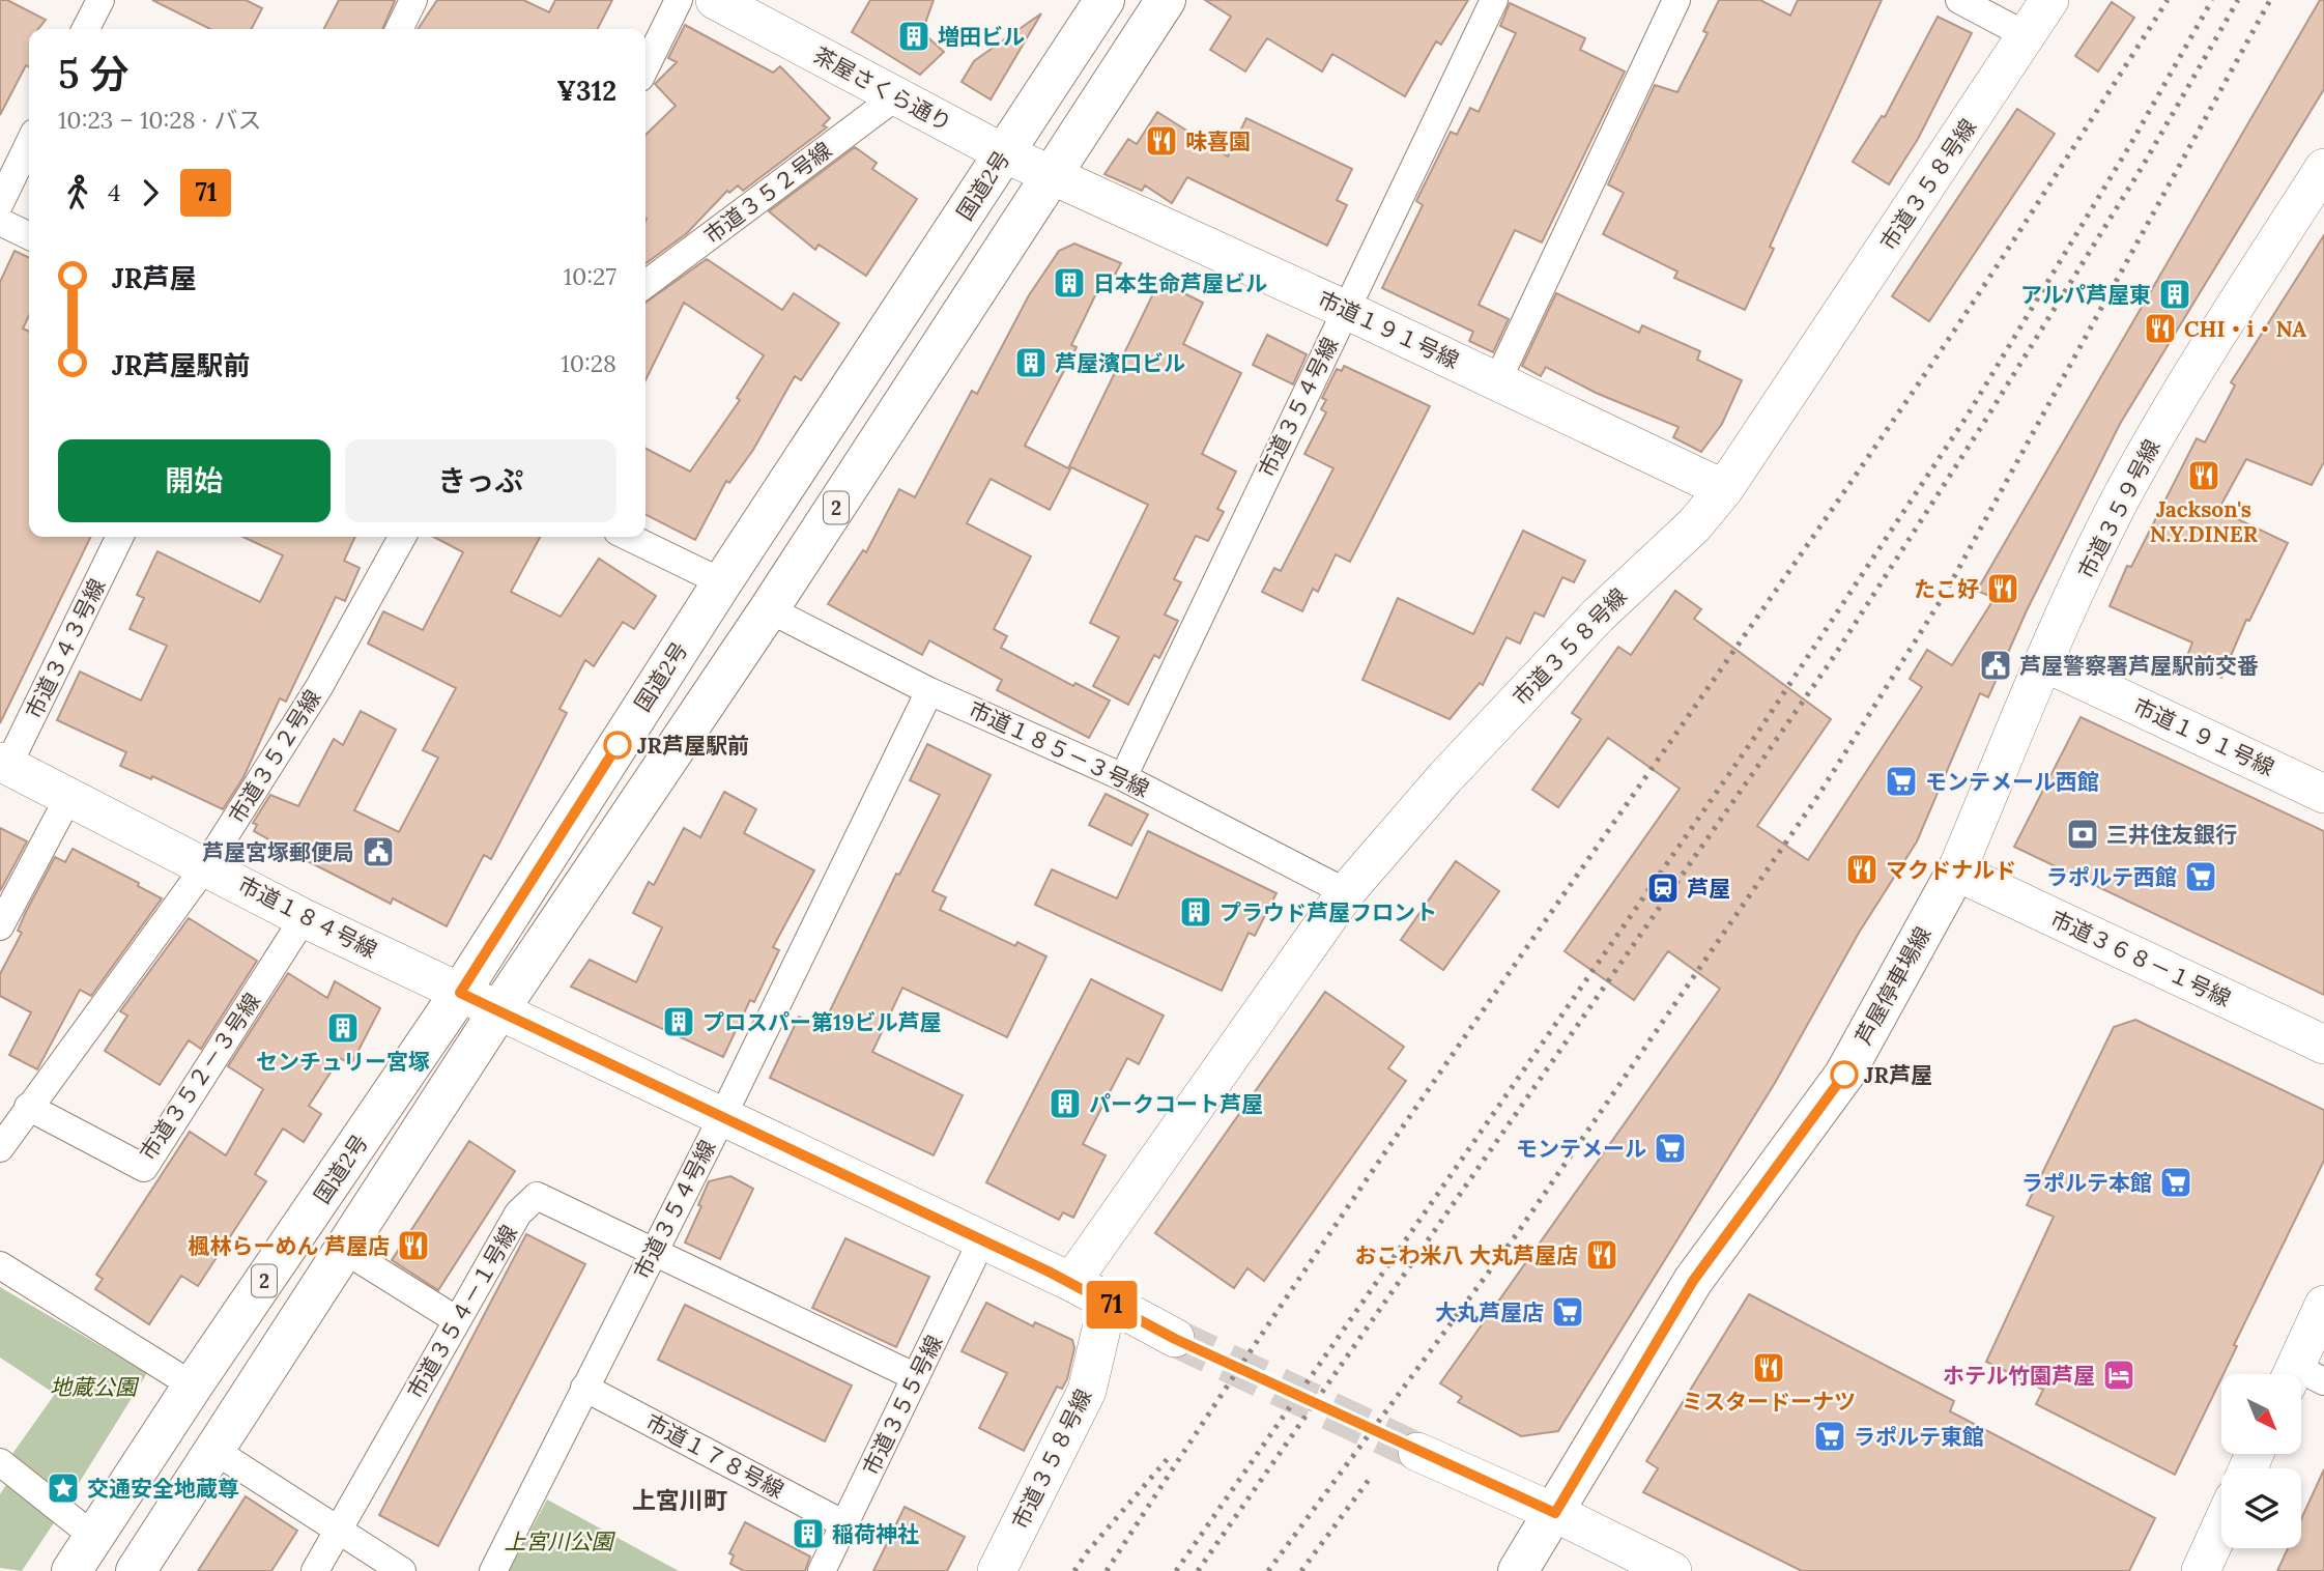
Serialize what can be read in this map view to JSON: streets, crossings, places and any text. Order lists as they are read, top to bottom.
{
  "streets": {
    "main road": ["国道2号", "2", "芦屋停車場線"],
    "street": [
      "茶屋さくら通り",
      "市道３５８号線",
      "市道３５２号線",
      "市道１９１号線",
      "市道３５４号線",
      "市道３５９号線",
      "市道３４３号線",
      "市道１８５－３号線",
      "市道１８４号線",
      "市道３６８－１号線",
      "市道３５２－３号線",
      "市道３５４－１号線",
      "市道３５５号線",
      "市道１７８号線"
    ]
  },
  "crossings": [
    ["茶屋さくら通り", "国道2号"],
    ["茶屋さくら通り", "市道３５２号線"],
    ["茶屋さくら通り", "市道１９１号線"],
    ["茶屋さくら通り", "2"],
    ["市道３５８号線", "市道１９１号線"],
    ["市道３５８号線", "市道１８５－３号線"],
    ["国道2号", "市道１８４号線"],
    ["市道３５２号線", "市道１８４号線"],
    ["市道３５２号線", "市道３５２－３号線"],
    ["市道１９１号線", "市道３５４号線"],
    ["市道１９１号線", "2"],
    ["市道１９１号線", "市道３５９号線"],
    ["市道３５４号線", "市道１８５－３号線"],
    ["市道３５４号線", "市道３５４－１号線"],
    ["市道３５４号線", "市道１７８号線"],
    ["2", "市道１８５－３号線"],
    ["2", "市道１８４号線"],
    ["市道３５９号線", "市道３６８－１号線"],
    ["市道３５９号線", "芦屋停車場線"],
    ["市道３４３号線", "市道１８４号線"],
    ["市道１８４号線", "市道３５２－３号線"],
    ["市道３６８－１号線", "芦屋停車場線"],
    ["市道３５４－１号線", "市道３５５号線"],
    ["市道３５５号線", "市道１７８号線"]
  ],
  "districts": ["上宮川町"],
  "parks": ["地蔵公園", "上宮川公園"],
  "places": {
    "building": [
      "増田ビル",
      "日本生命芦屋ビル",
      "アルパ芦屋東",
      "芦屋濱口ビル",
      "プラウド芦屋フロント",
      "プロスパー第19ビル芦屋",
      "センチュリー宮塚",
      "パークコート芦屋",
      "稲荷神社"
    ],
    "restaurant": [
      "味喜園",
      "CHI・i・NA",
      "Jackson's N.Y.DINER",
      "たこ好",
      "マクドナルド",
      "楓林らーめん 芦屋店",
      "おこわ米八 大丸芦屋店",
      "ミスタードーナツ"
    ],
    "public building": ["芦屋警察署芦屋駅前交番", "芦屋宮塚郵便局"],
    "other": ["JR芦屋駅前", "JR芦屋"],
    "supermarket": [
      "モンテメール西館",
      "ラポルテ西館",
      "モンテメール",
      "ラポルテ本館",
      "大丸芦屋店",
      "ラポルテ東館"
    ],
    "bank": ["三井住友銀行"],
    "station": ["芦屋"],
    "hotel": ["ホテル竹園芦屋"],
    "place": ["交通安全地蔵尊"]
  },
  "lines": ["bus line 71"],
  "north": "bottom right",
  "page": {
    "on_map": "71",
    "heading": ["5 分", "10:23 – 10:28 · バス", "¥312"],
    "legs": ["4", "71"],
    "list": [
      {
        "name": "JR芦屋",
        "value": "10:27"
      },
      {
        "name": "JR芦屋駅前",
        "value": "10:28"
      }
    ],
    "buttons": ["開始", "きっぷ"]
  }
}
